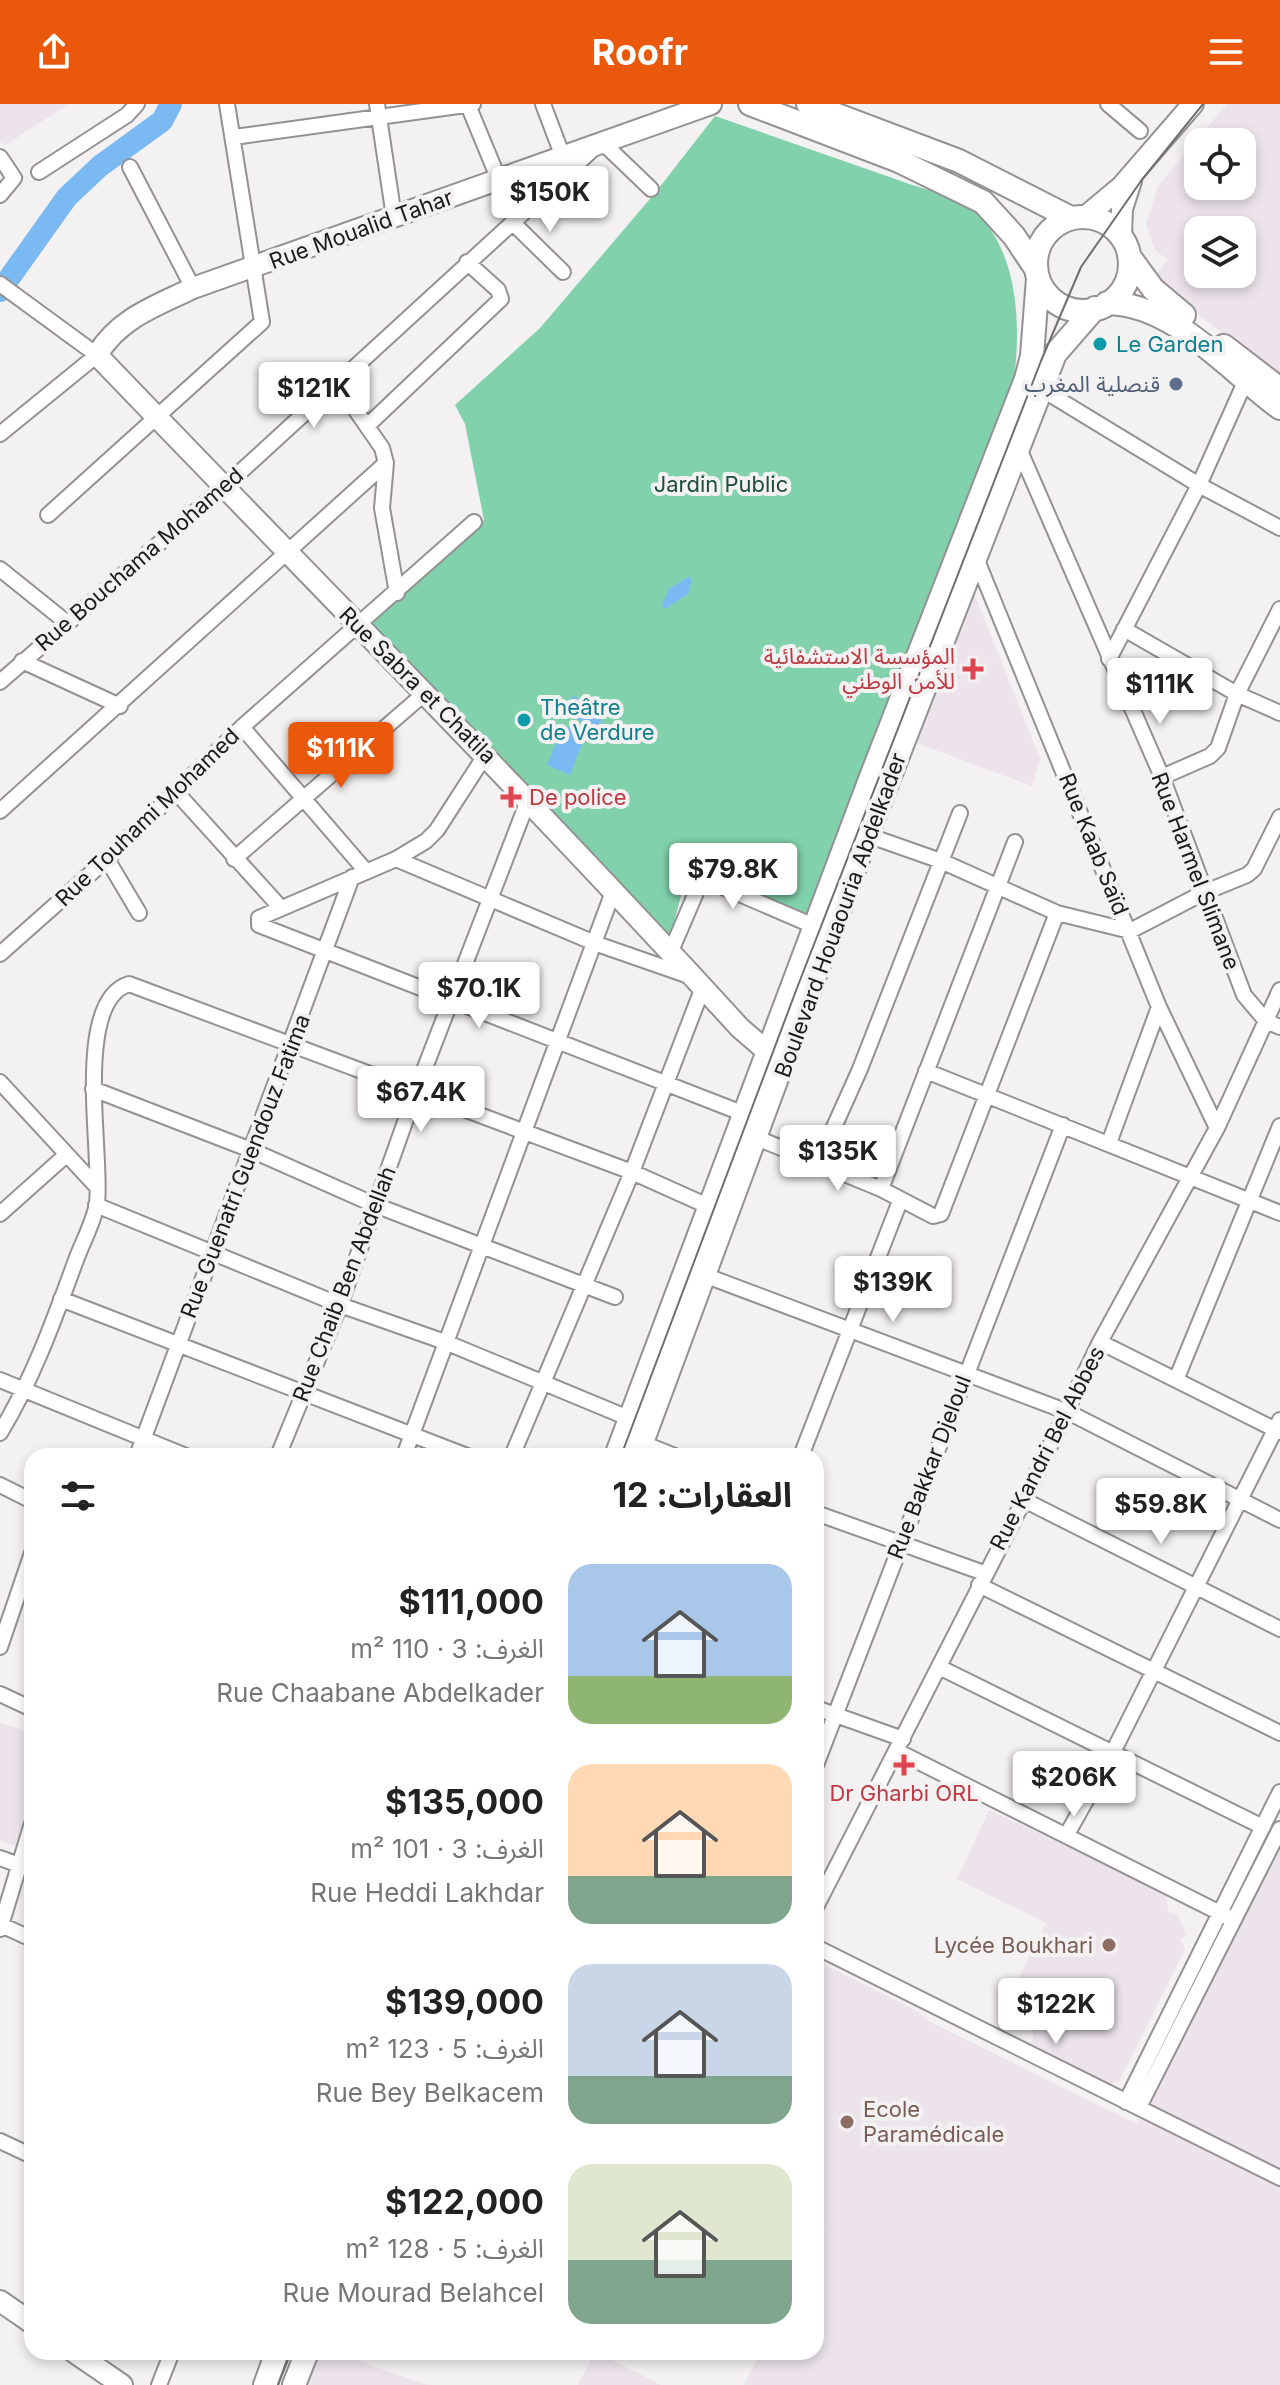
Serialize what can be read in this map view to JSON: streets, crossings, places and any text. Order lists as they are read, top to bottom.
{
  "streets": {
    "main road": ["Boulevard Houaouria Abdelkader"],
    "street": [
      "Rue Moualid Tahar",
      "Rue Bouchama Mohamed",
      "Rue Sabra et Chatila",
      "Rue Touhami Mohamed",
      "Rue Kaab Saïd",
      "Rue Harmel Slimane",
      "Rue Guenatri Guendouz Fatima",
      "Rue Chaib Ben Abdellah",
      "Rue Kandri Bel Abbes",
      "Rue Bakkar Djeloul"
    ]
  },
  "crossings": [
    ["Rue Moualid Tahar", "Rue Bouchama Mohamed"],
    ["Rue Moualid Tahar", "Rue Sabra et Chatila"],
    ["Rue Bouchama Mohamed", "Rue Sabra et Chatila"],
    ["Rue Sabra et Chatila", "Rue Touhami Mohamed"],
    ["Rue Sabra et Chatila", "Boulevard Houaouria Abdelkader"],
    ["Rue Sabra et Chatila", "Rue Chaib Ben Abdellah"],
    ["Rue Kaab Saïd", "Boulevard Houaouria Abdelkader"],
    ["Rue Kaab Saïd", "Rue Kandri Bel Abbes"],
    ["Rue Harmel Slimane", "Boulevard Houaouria Abdelkader"],
    ["Rue Harmel Slimane", "Rue Kandri Bel Abbes"]
  ],
  "parks": ["Jardin Public"],
  "places": {
    "other": [
      "Le Garden",
      "قنصلية المغرب",
      "Theâtre de Verdure",
      "Lycée Boukhari",
      "Ecole Paramédicale"
    ],
    "health": ["المؤسسة الاستشفائية للأمن الوطني", "De police", "Dr Gharbi ORL"]
  },
  "page": {
    "header": "Roofr",
    "price": [
      "$150K",
      "$121K",
      "$111K",
      "$111K",
      "$79.8K",
      "$70.1K",
      "$67.4K",
      "$135K",
      "$139K",
      "$59.8K",
      "$206K",
      "$122K"
    ],
    "heading": "العقارات: 12",
    "list": [
      {
        "name": "$111,000",
        "note": "الغرف: 3 · 110 m² · Rue Chaabane Abdelkader"
      },
      {
        "name": "$135,000",
        "note": "الغرف: 3 · 101 m² · Rue Heddi Lakhdar"
      },
      {
        "name": "$139,000",
        "note": "الغرف: 5 · 123 m² · Rue Bey Belkacem"
      },
      {
        "name": "$122,000",
        "note": "الغرف: 5 · 128 m² · Rue Mourad Belahcel"
      }
    ]
  }
}
